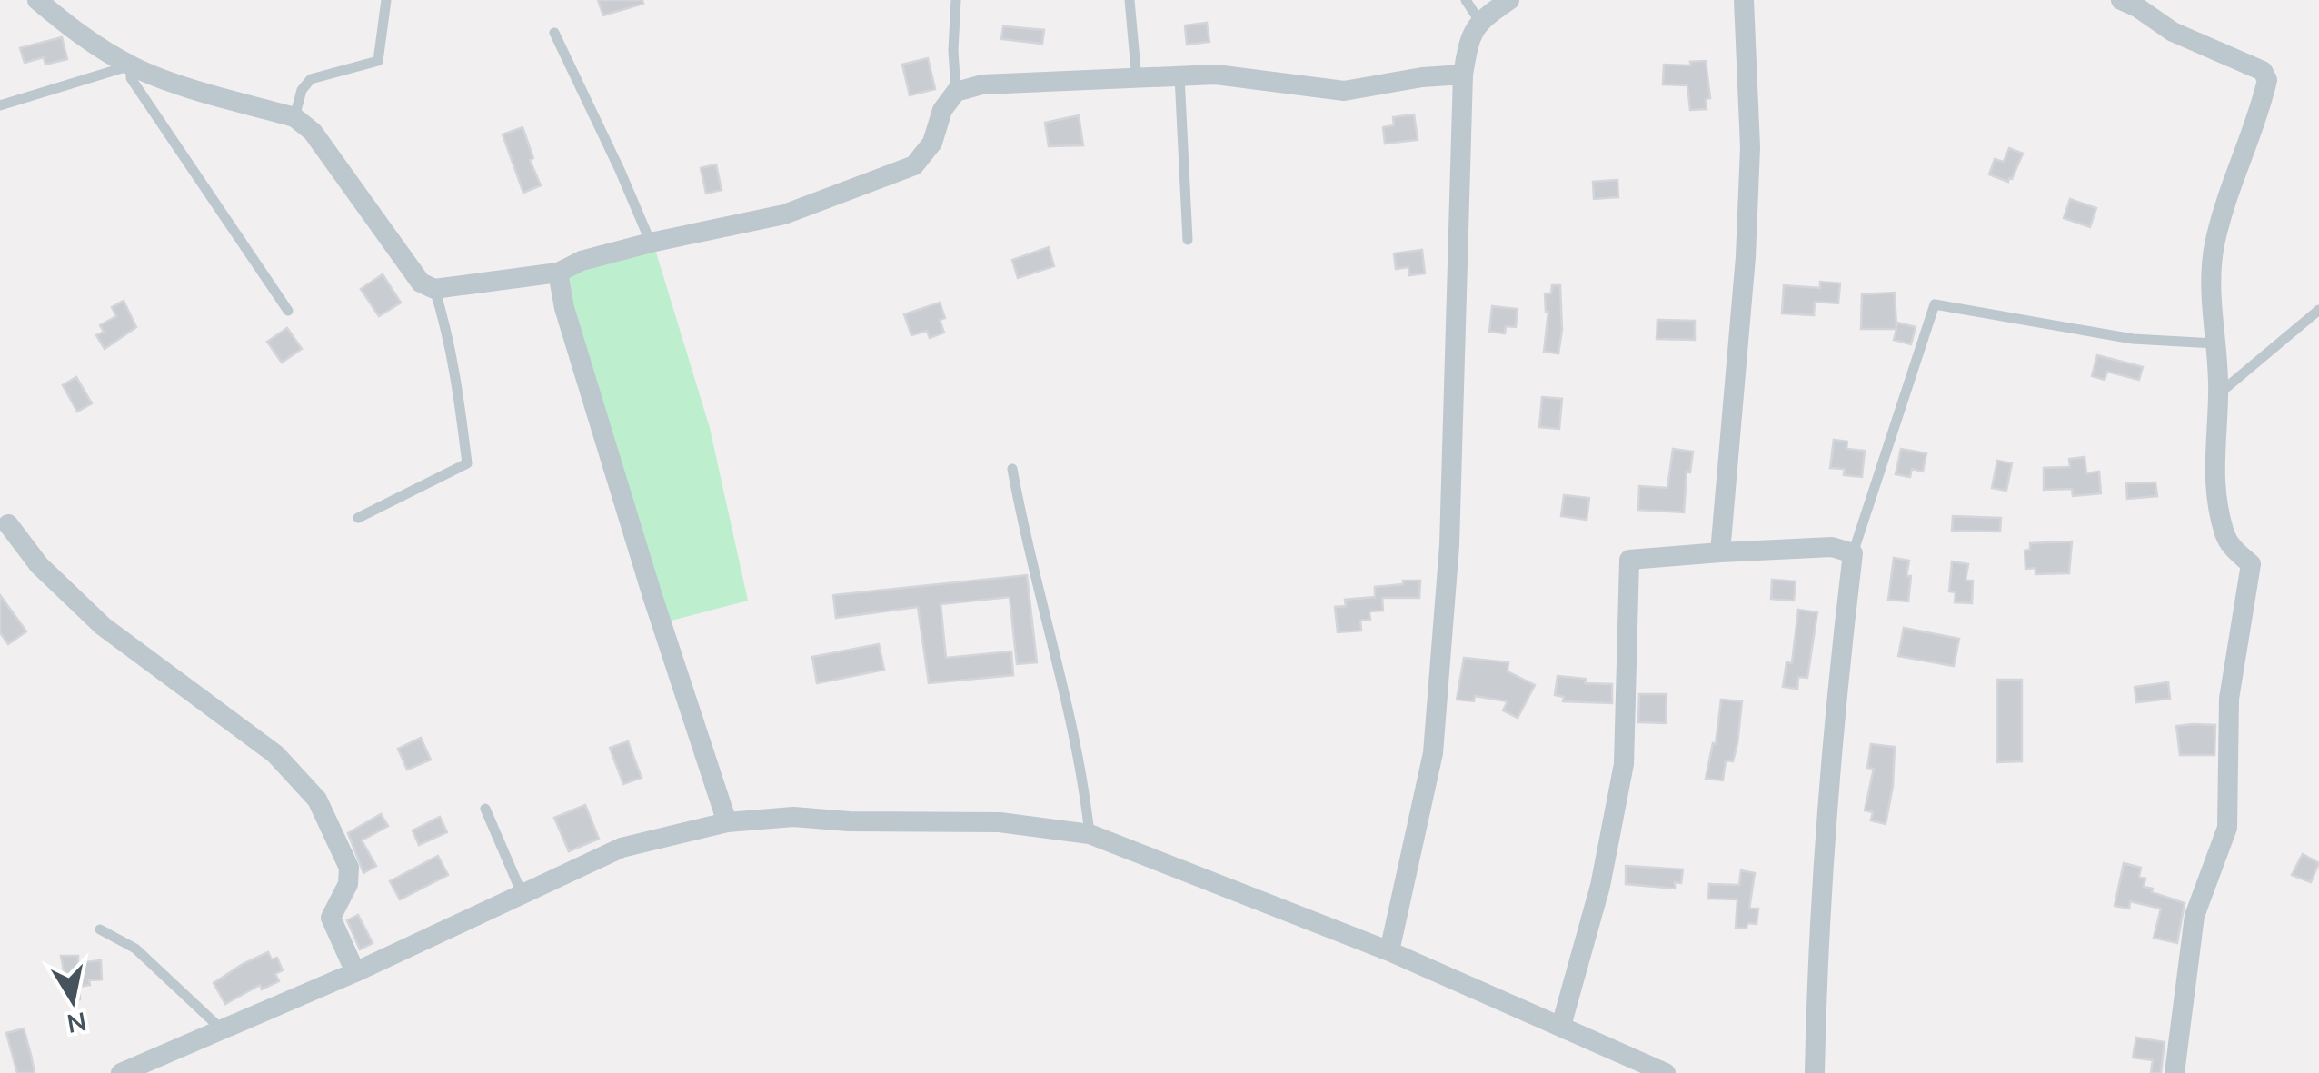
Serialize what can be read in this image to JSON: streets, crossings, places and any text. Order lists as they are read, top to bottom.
{
  "north": "bottom"
}
